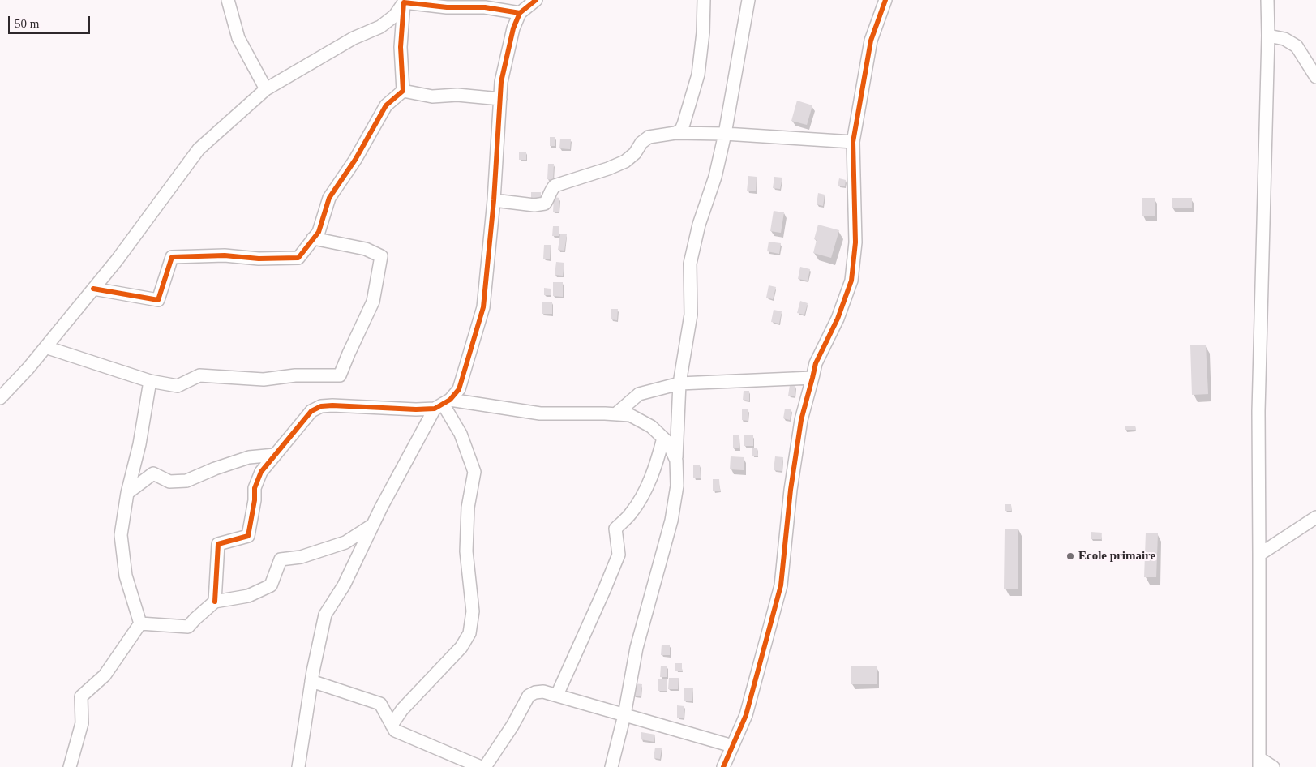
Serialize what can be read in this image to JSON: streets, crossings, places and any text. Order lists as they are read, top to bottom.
{
  "places": ["Ecole primaire"],
  "scale_bar": "50 m"
}
